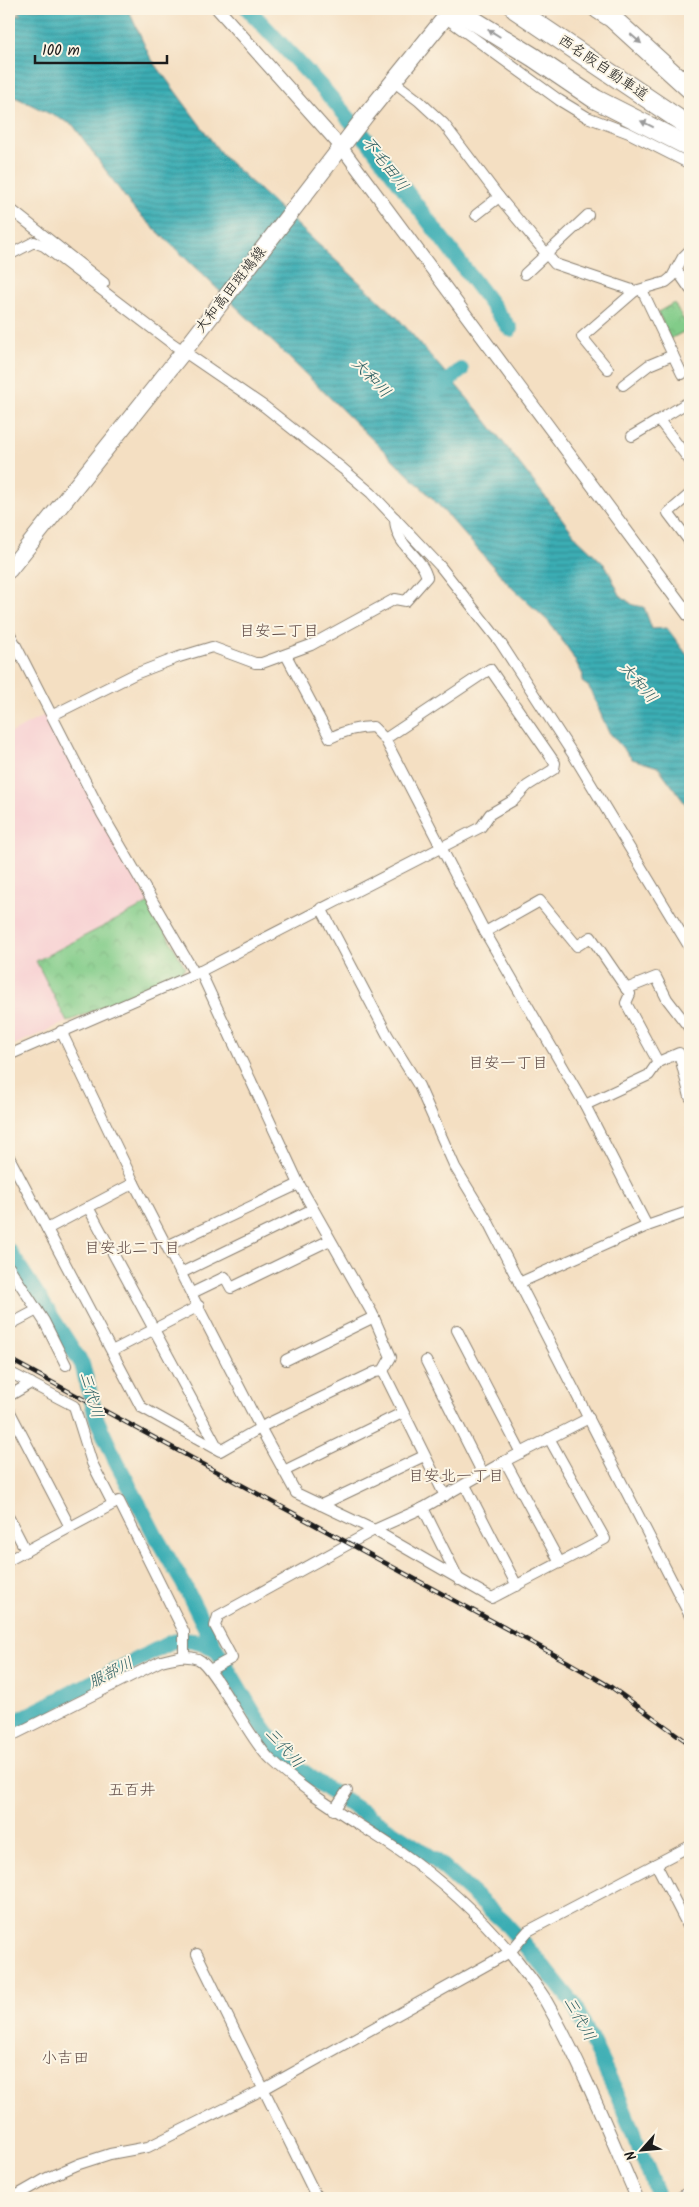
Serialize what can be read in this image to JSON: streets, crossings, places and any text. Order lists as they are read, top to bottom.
{
  "streets": {
    "highway": ["西名阪自動車道"],
    "main road": ["大和高田斑鳩線"]
  },
  "districts": [
    "目安二丁目",
    "目安一丁目",
    "目安北二丁目",
    "目安北一丁目",
    "五百井",
    "小吉田"
  ],
  "water": [
    "不毛田川",
    "大和川",
    "三代川",
    "服部川"
  ],
  "scale_bar": "100 m",
  "north": "bottom left"
}
